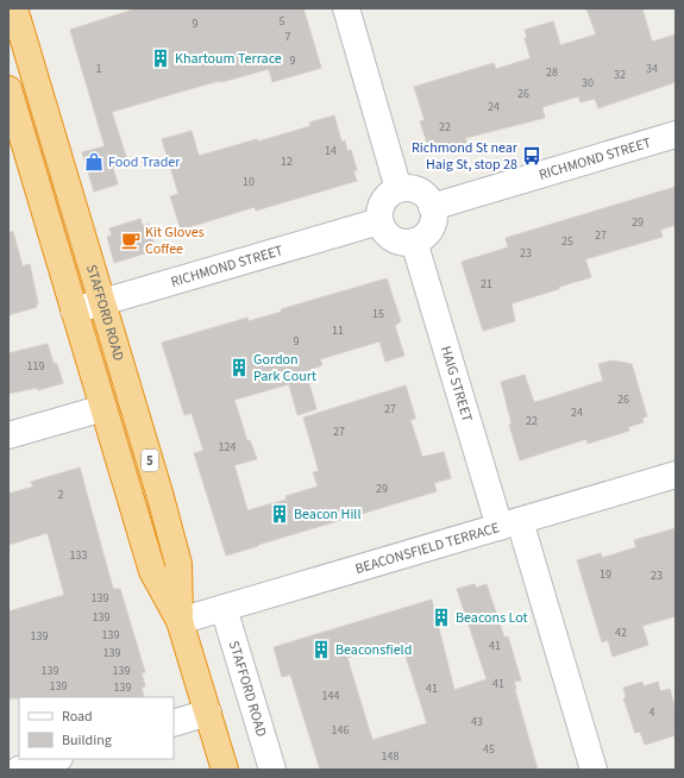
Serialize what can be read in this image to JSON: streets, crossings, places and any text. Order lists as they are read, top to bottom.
{
  "streets": {
    "highway": ["STAFFORD ROAD", "5"],
    "street": ["RICHMOND STREET", "HAIG STREET", "BEACONSFIELD TERRACE"]
  },
  "crossings": [
    ["RICHMOND STREET", "STAFFORD ROAD"],
    ["RICHMOND STREET", "HAIG STREET"],
    ["STAFFORD ROAD", "BEACONSFIELD TERRACE"],
    ["HAIG STREET", "BEACONSFIELD TERRACE"]
  ],
  "places": {
    "building": [
      "Khartoum Terrace",
      "Gordon Park Court",
      "Beacon Hill",
      "Beacons Lot",
      "Beaconsfield"
    ],
    "bus stop": ["Richmond St near Haig St, stop 28"],
    "shop": ["Food Trader"],
    "cafe": ["Kit Gloves Coffee"]
  },
  "house_numbers": [
    "5",
    "9",
    "7",
    "9",
    "1",
    "34",
    "28",
    "32",
    "30",
    "26",
    "24",
    "22",
    "14",
    "12",
    "10",
    "29",
    "27",
    "25",
    "23",
    "21",
    "15",
    "11",
    "9",
    "119",
    "26",
    "27",
    "24",
    "22",
    "27",
    "124",
    "29",
    "2",
    "133",
    "19",
    "23",
    "139",
    "139",
    "42",
    "139",
    "139",
    "41",
    "139",
    "139",
    "139",
    "41",
    "139",
    "139",
    "41",
    "144",
    "4",
    "43",
    "146",
    "45",
    "148"
  ],
  "legend": ["Road", "Building"]
}
